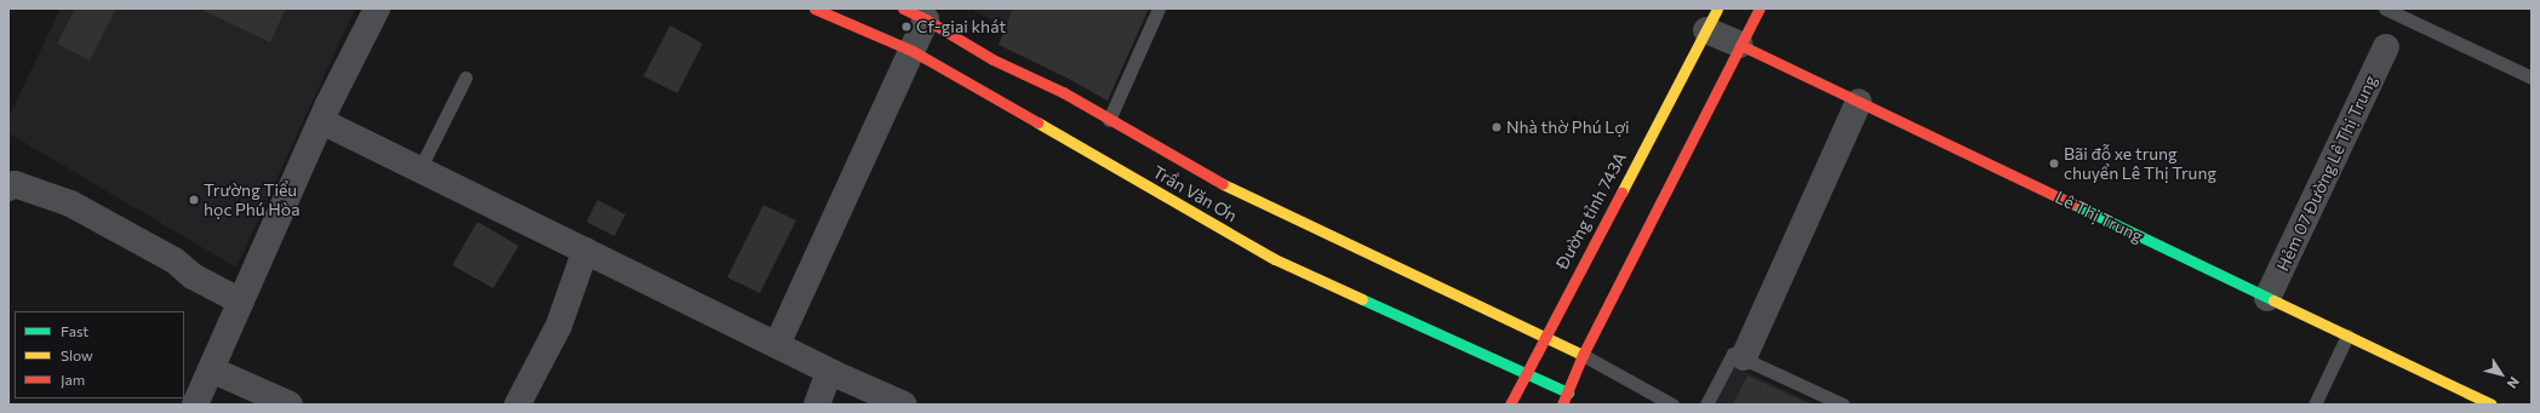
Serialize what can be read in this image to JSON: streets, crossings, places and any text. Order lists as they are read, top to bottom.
{
  "streets": {
    "street": [
      "Hẻm 07 Đường Lê Thị Trung",
      "Trần Văn Ơn",
      "Đường tỉnh 743A",
      "Lê Thị Trung"
    ]
  },
  "crossings": [
    ["Hẻm 07 Đường Lê Thị Trung", "Lê Thị Trung"],
    ["Trần Văn Ơn", "Đường tỉnh 743A"],
    ["Đường tỉnh 743A", "Lê Thị Trung"]
  ],
  "places": [
    "Cf-giai khát",
    "Nhà thờ Phú Lợi",
    "Bãi đỗ xe trung chuyển Lê Thị Trung",
    "Trường Tiểu học Phú Hòa"
  ],
  "legend": ["Fast", "Slow", "Jam"],
  "north": "bottom right"
}
